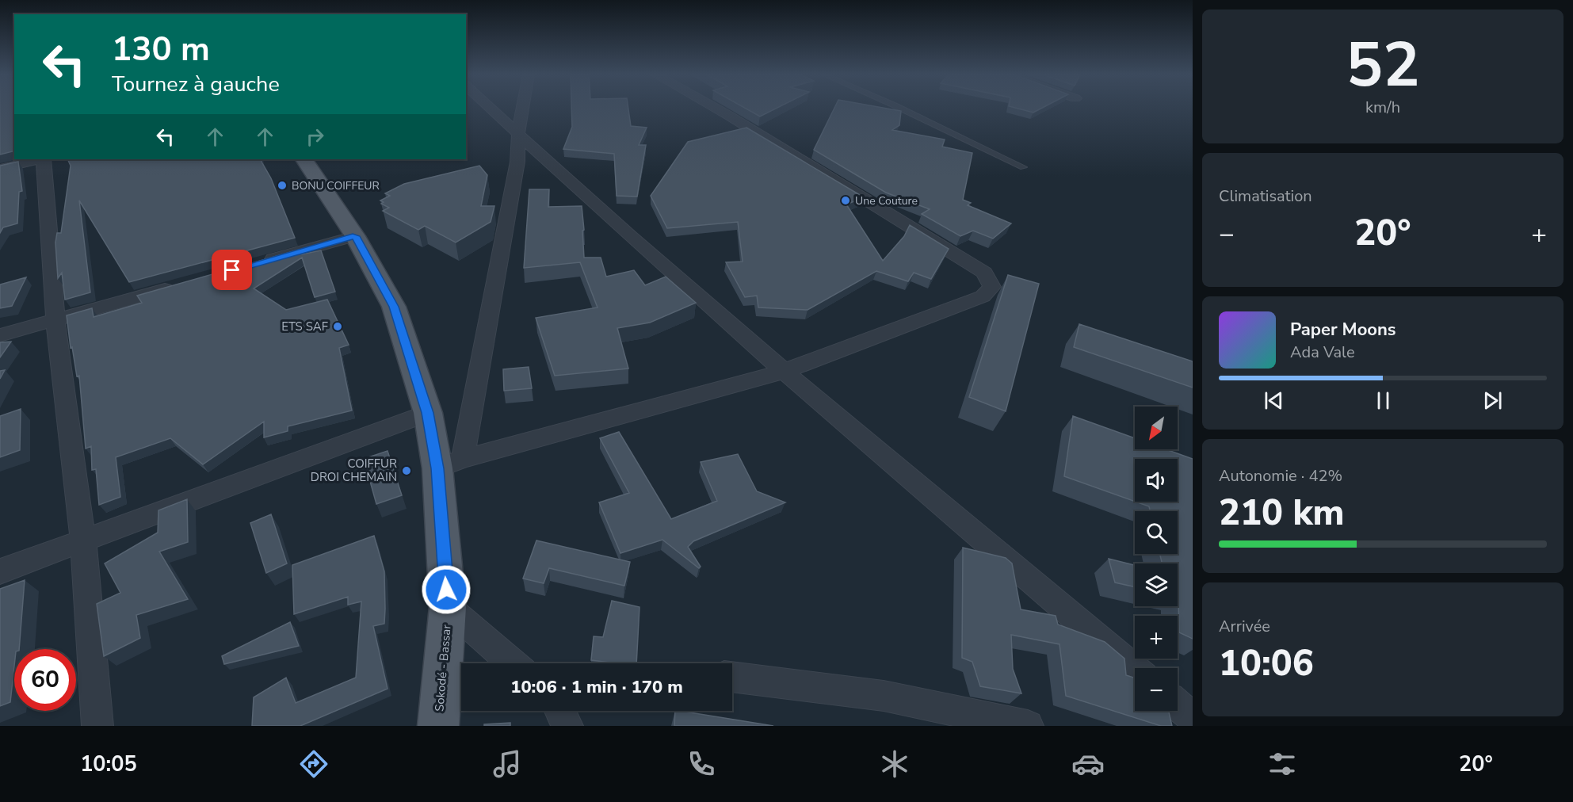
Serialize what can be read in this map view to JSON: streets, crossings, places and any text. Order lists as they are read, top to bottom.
{
  "streets": {
    "main road": ["Sokodé - Bassar"]
  },
  "places": [
    "BONU COIFFEUR",
    "Une Couture",
    "ETS SAF",
    "COIFFUR DROI CHEMAIN"
  ],
  "north": "bottom left",
  "page": {
    "tile": [
      ["52", "km/h"],
      "Climatisation",
      ["Autonomie · 42%", "210 km"],
      ["Arrivée", "10:06"]
    ],
    "turn": ["130 m", "Tournez à gauche"],
    "heat": ["−", "20°", "+"],
    "song": ["Paper Moons", "Ada Vale"],
    "map_buttons": ["+", "−"],
    "limit": "60",
    "trip": "10:06 · 1 min · 170 m",
    "tabs": ["10:05", "20°"]
  }
}
